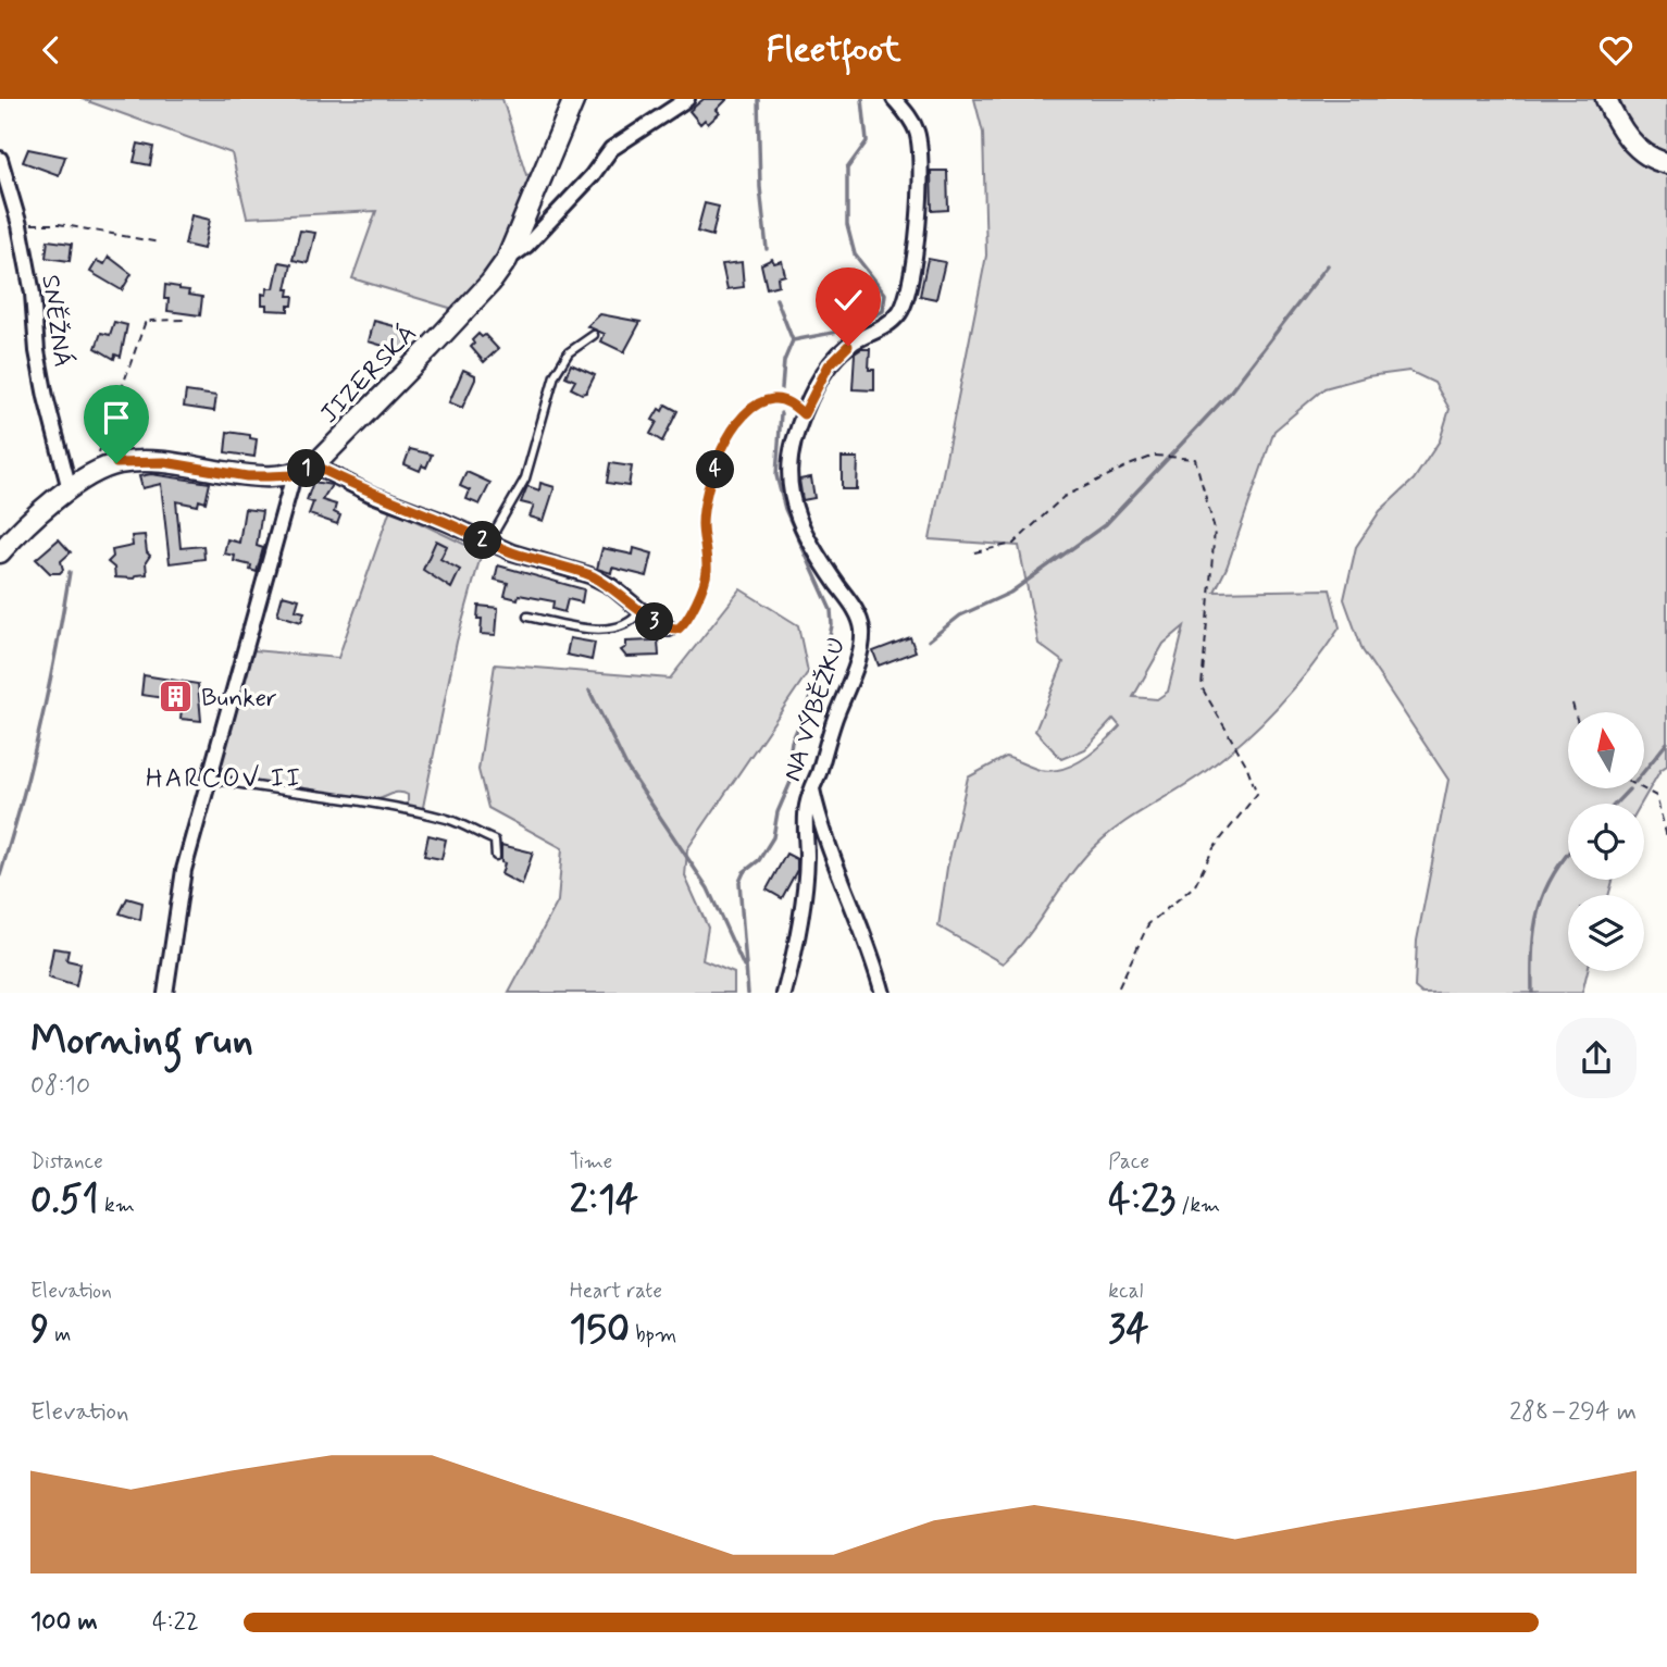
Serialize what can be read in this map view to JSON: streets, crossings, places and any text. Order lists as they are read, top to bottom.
{
  "streets": {
    "street": ["SNĚŽNÁ", "JIZERSKÁ", "NA VÝBĚŽKU"]
  },
  "crossings": [
    ["SNĚŽNÁ", "JIZERSKÁ"]
  ],
  "districts": ["HARCOV II"],
  "places": {
    "building": ["Bunker"]
  },
  "north": "top",
  "page": {
    "header": "Fleetfoot",
    "pins": [
      "1",
      "4",
      "2",
      "3"
    ],
    "heading": ["Morning run", "08:10"],
    "stats": [
      ["Distance", "0.51 km"],
      ["Time", "2:14"],
      ["Pace", "4:23 /km"],
      ["Elevation", "9 m"],
      ["Heart rate", "150 bpm"],
      ["kcal", "34"]
    ],
    "chart": ["Elevation", "288–294 m"],
    "list": [
      {
        "name": "100 m",
        "note": "4:22"
      }
    ]
  }
}
